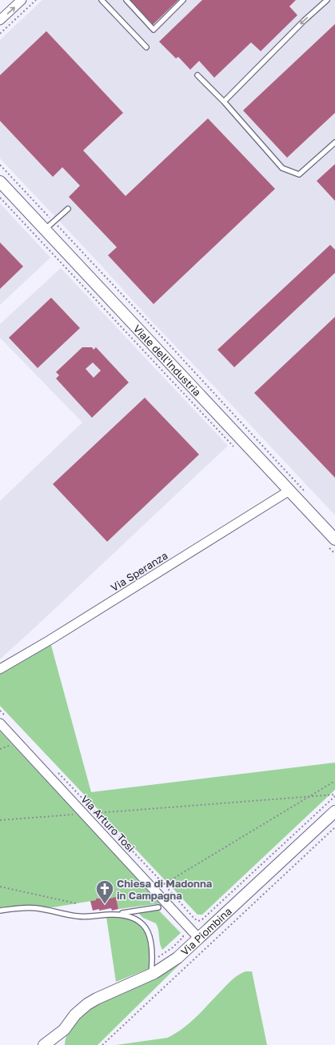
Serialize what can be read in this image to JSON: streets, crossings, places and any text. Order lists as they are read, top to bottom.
{
  "streets": {
    "street": [
      "Viale dell'Industria",
      "Via Speranza",
      "Via Arturo Tosi",
      "Via Piombina"
    ]
  },
  "crossings": [
    ["Viale dell'Industria", "Via Speranza"],
    ["Via Arturo Tosi", "Via Piombina"]
  ],
  "places": {
    "church": ["Chiesa di Madonna in Campagna"]
  }
}
